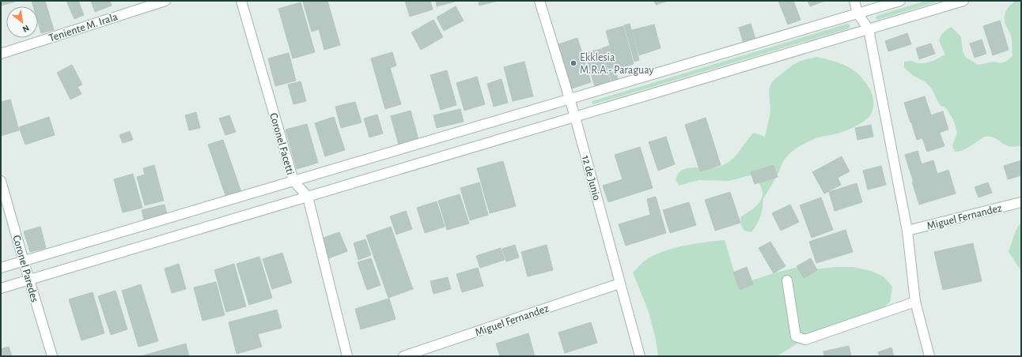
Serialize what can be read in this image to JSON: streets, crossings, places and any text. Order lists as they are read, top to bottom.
{
  "streets": {
    "street": [
      "Teniente M. Irala",
      "Coronel Facetti",
      "12 de Junio",
      "Miguel Fernandez",
      "Coronel Paredes"
    ]
  },
  "crossings": [
    ["12 de Junio", "Miguel Fernandez"]
  ],
  "places": ["Ekklesia M.R.A.- Paraguay"],
  "north": "bottom right"
}
